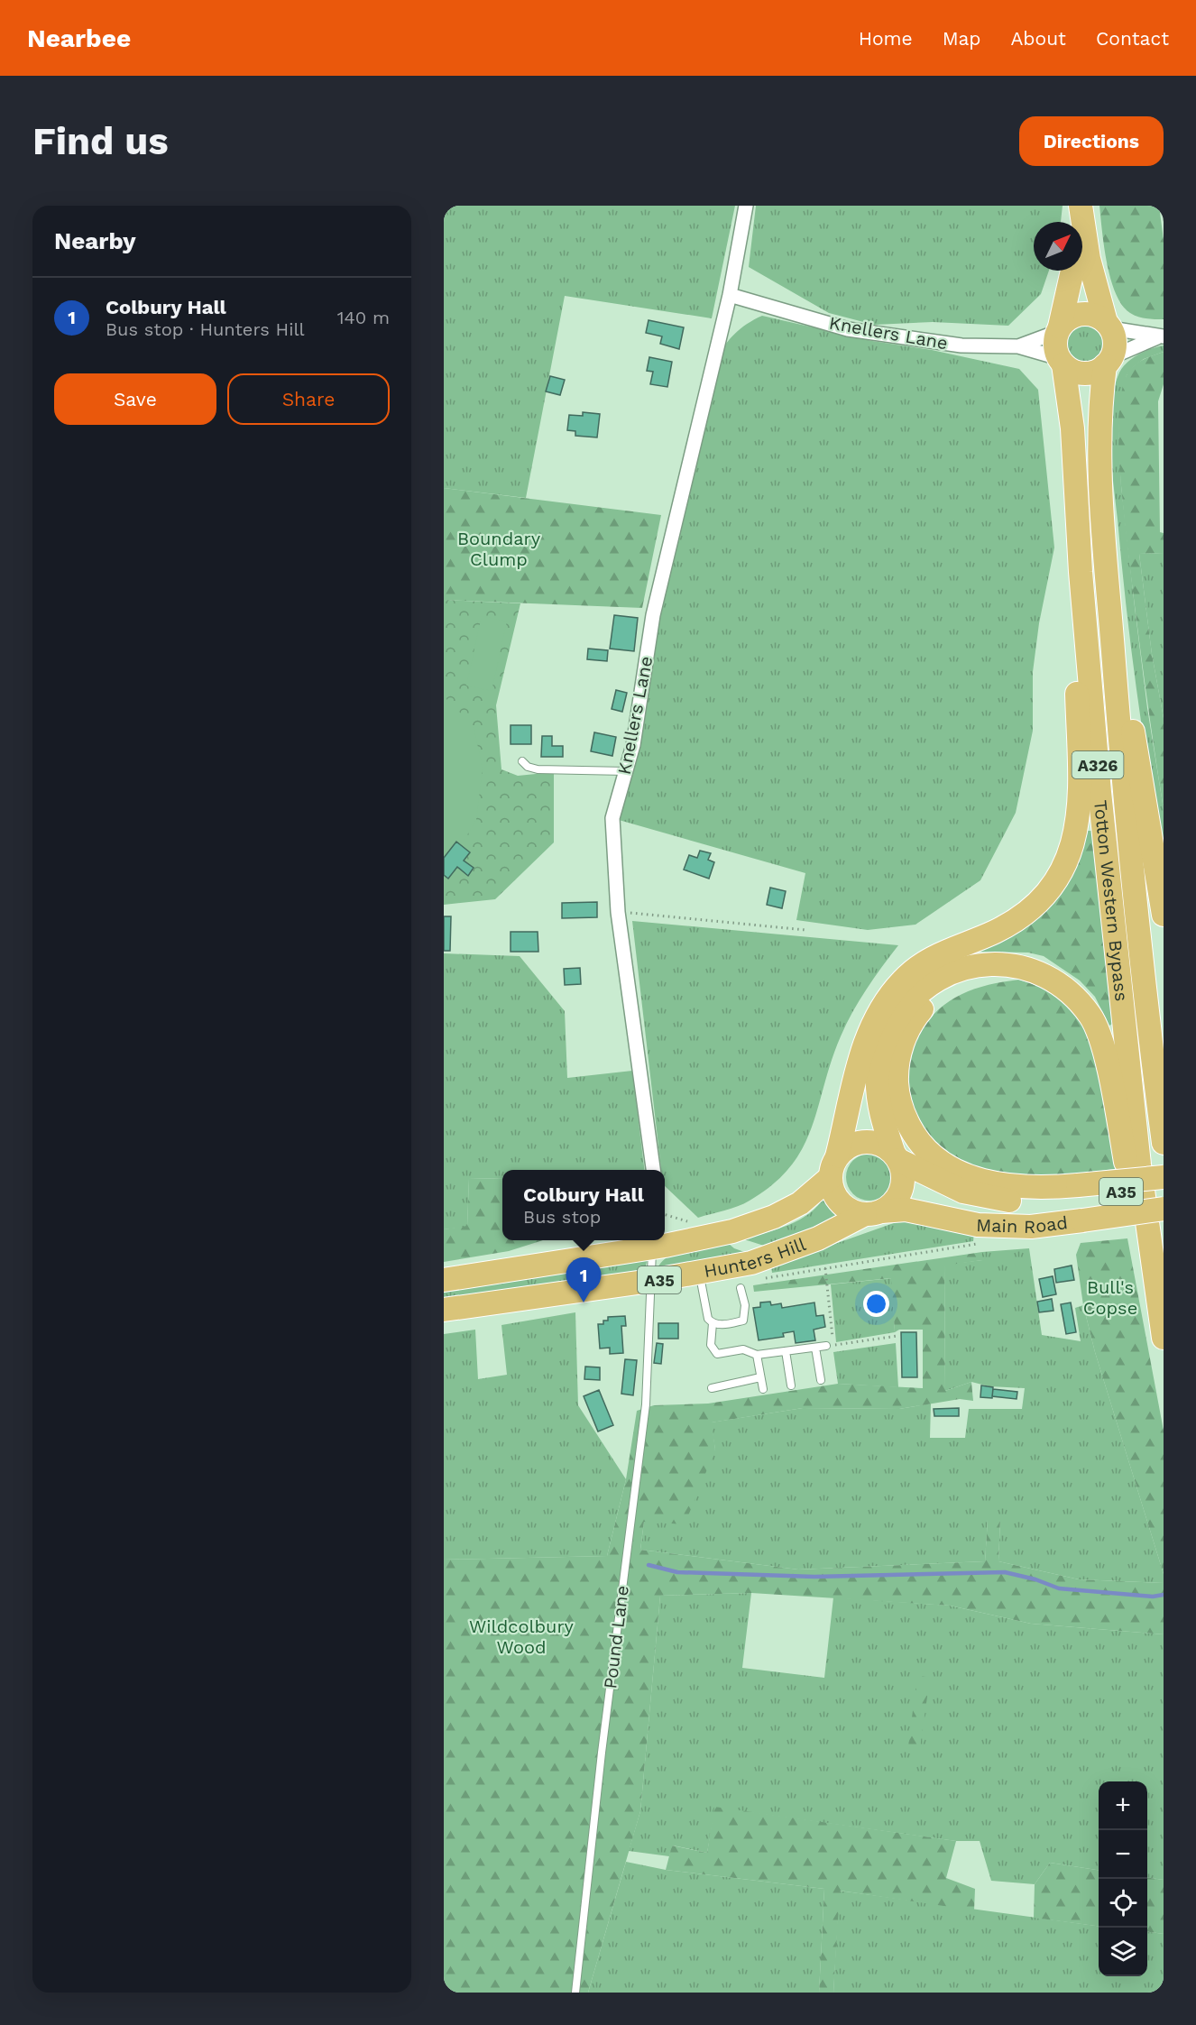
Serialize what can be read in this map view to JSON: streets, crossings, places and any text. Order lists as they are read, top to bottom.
{
  "streets": {
    "main road": [
      "A326",
      "Totton Western Bypass",
      "A35",
      "Main Road",
      "Hunters Hill"
    ],
    "street": ["Knellers Lane"],
    "lane": ["Pound Lane"]
  },
  "crossings": [
    ["Knellers Lane", "Totton Western Bypass"],
    ["Main Road", "Hunters Hill"],
    ["Hunters Hill", "Pound Lane"]
  ],
  "parks": ["Boundary Clump", "Bull's Copse", "Wildcolbury Wood"],
  "north": "top right",
  "page": {
    "header": "Nearbee",
    "nav": [
      "Home",
      "Map",
      "About",
      "Contact"
    ],
    "buttons": [
      "Directions",
      ["Save", "Share"]
    ],
    "title": "Find us",
    "heading": "Nearby",
    "list": [
      {
        "mark": "1",
        "name": "Colbury Hall",
        "note": "Bus stop · Hunters Hill",
        "value": "140 m"
      }
    ],
    "popup": ["Colbury Hall", "Bus stop"],
    "pins": "1",
    "map_buttons": ["+", "−"]
  }
}
